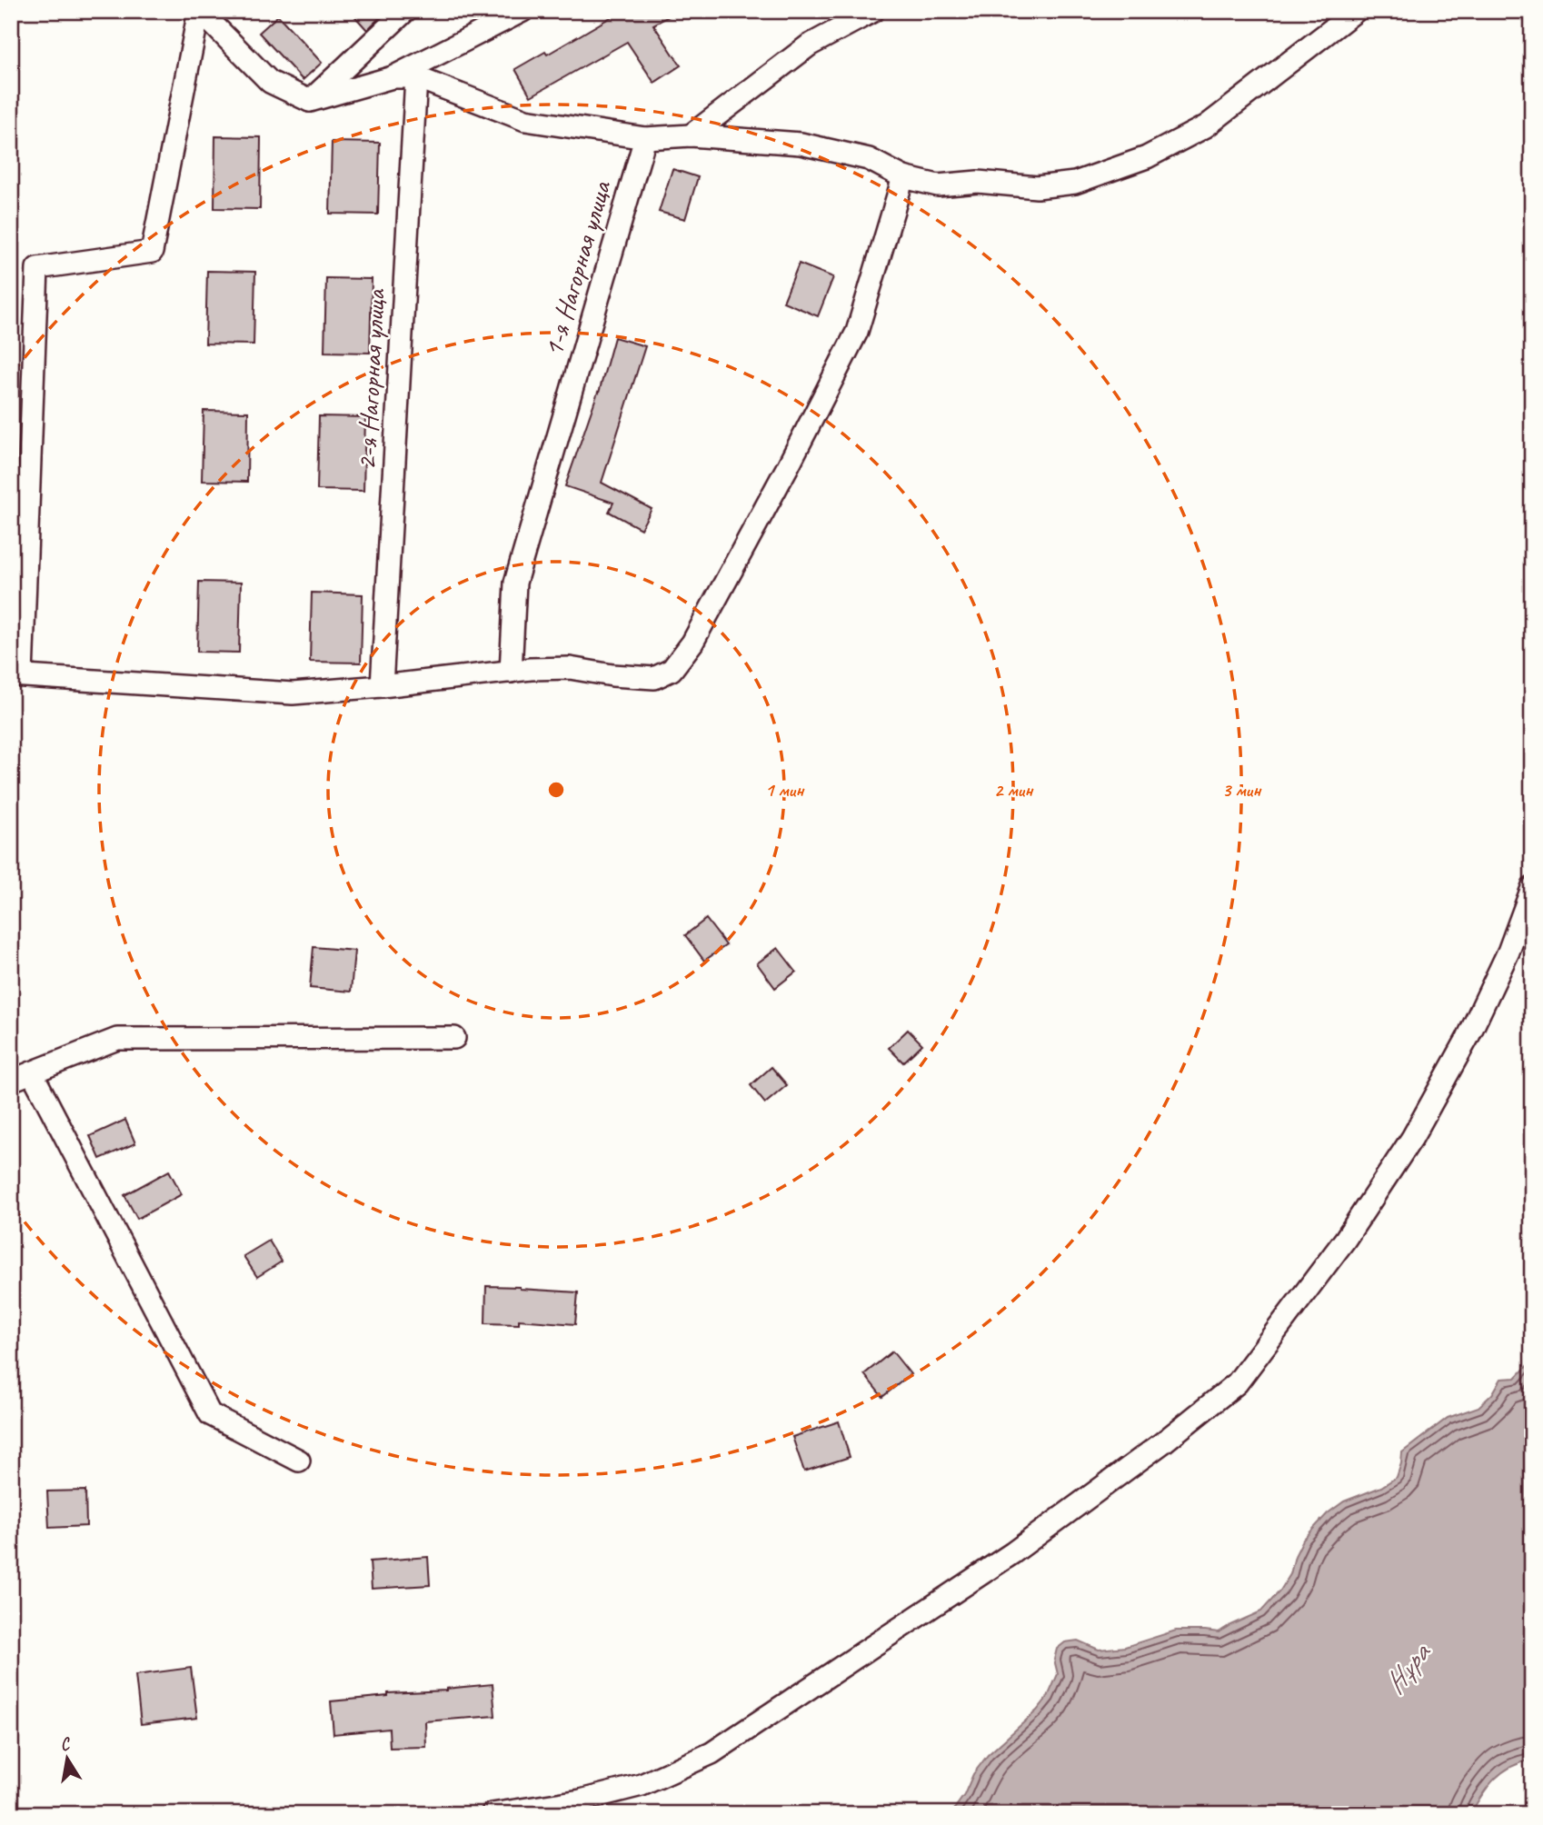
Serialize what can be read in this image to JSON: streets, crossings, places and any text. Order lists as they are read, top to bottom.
{
  "streets": {
    "street": ["1-я Нагорная улица", "2-я Нагорная улица"]
  },
  "water": ["Нұра"],
  "north": "top",
  "rings": ["1 мин", "2 мин", "3 мин"]
}
